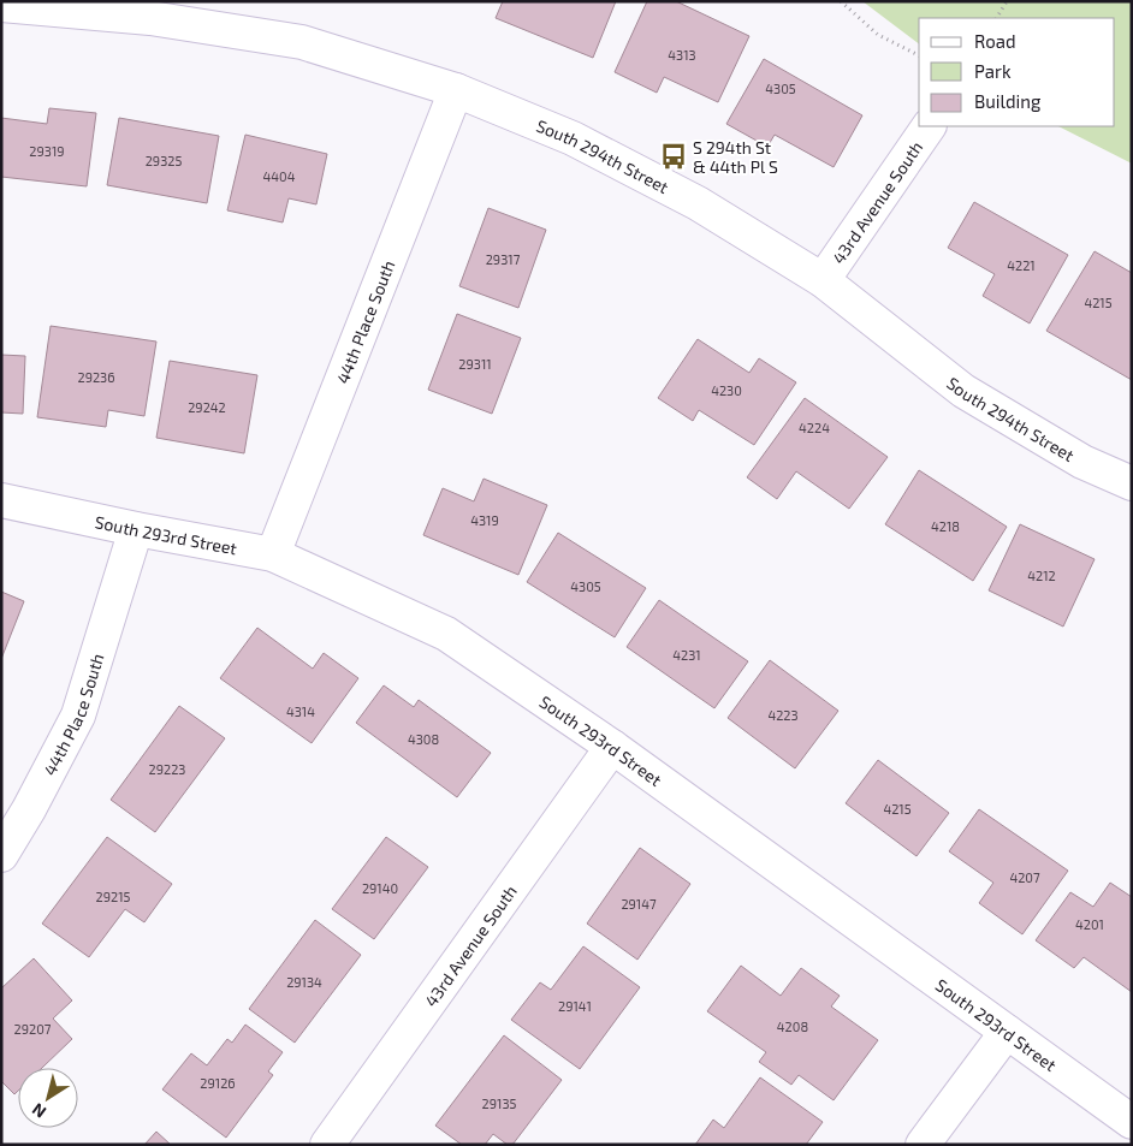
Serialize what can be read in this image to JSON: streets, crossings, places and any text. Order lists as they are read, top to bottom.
{
  "streets": {
    "street": [
      "South 294th Street",
      "43rd Avenue South",
      "44th Place South",
      "South 293rd Street"
    ]
  },
  "crossings": [
    ["South 294th Street", "43rd Avenue South"],
    ["South 294th Street", "44th Place South"],
    ["43rd Avenue South", "South 293rd Street"],
    ["44th Place South", "South 293rd Street"]
  ],
  "places": {
    "bus stop": ["S 294th St & 44th Pl S"]
  },
  "house_numbers": [
    "4313",
    "4305",
    "29319",
    "29325",
    "4404",
    "29317",
    "4221",
    "4215",
    "29311",
    "29236",
    "4230",
    "29242",
    "4224",
    "4319",
    "4218",
    "4212",
    "4305",
    "4231",
    "4314",
    "4223",
    "4308",
    "29223",
    "4215",
    "4207",
    "29140",
    "29215",
    "29147",
    "4201",
    "29134",
    "29141",
    "4208",
    "29207",
    "29126",
    "29135"
  ],
  "legend": ["Road", "Park", "Building"],
  "north": "bottom left"
}
